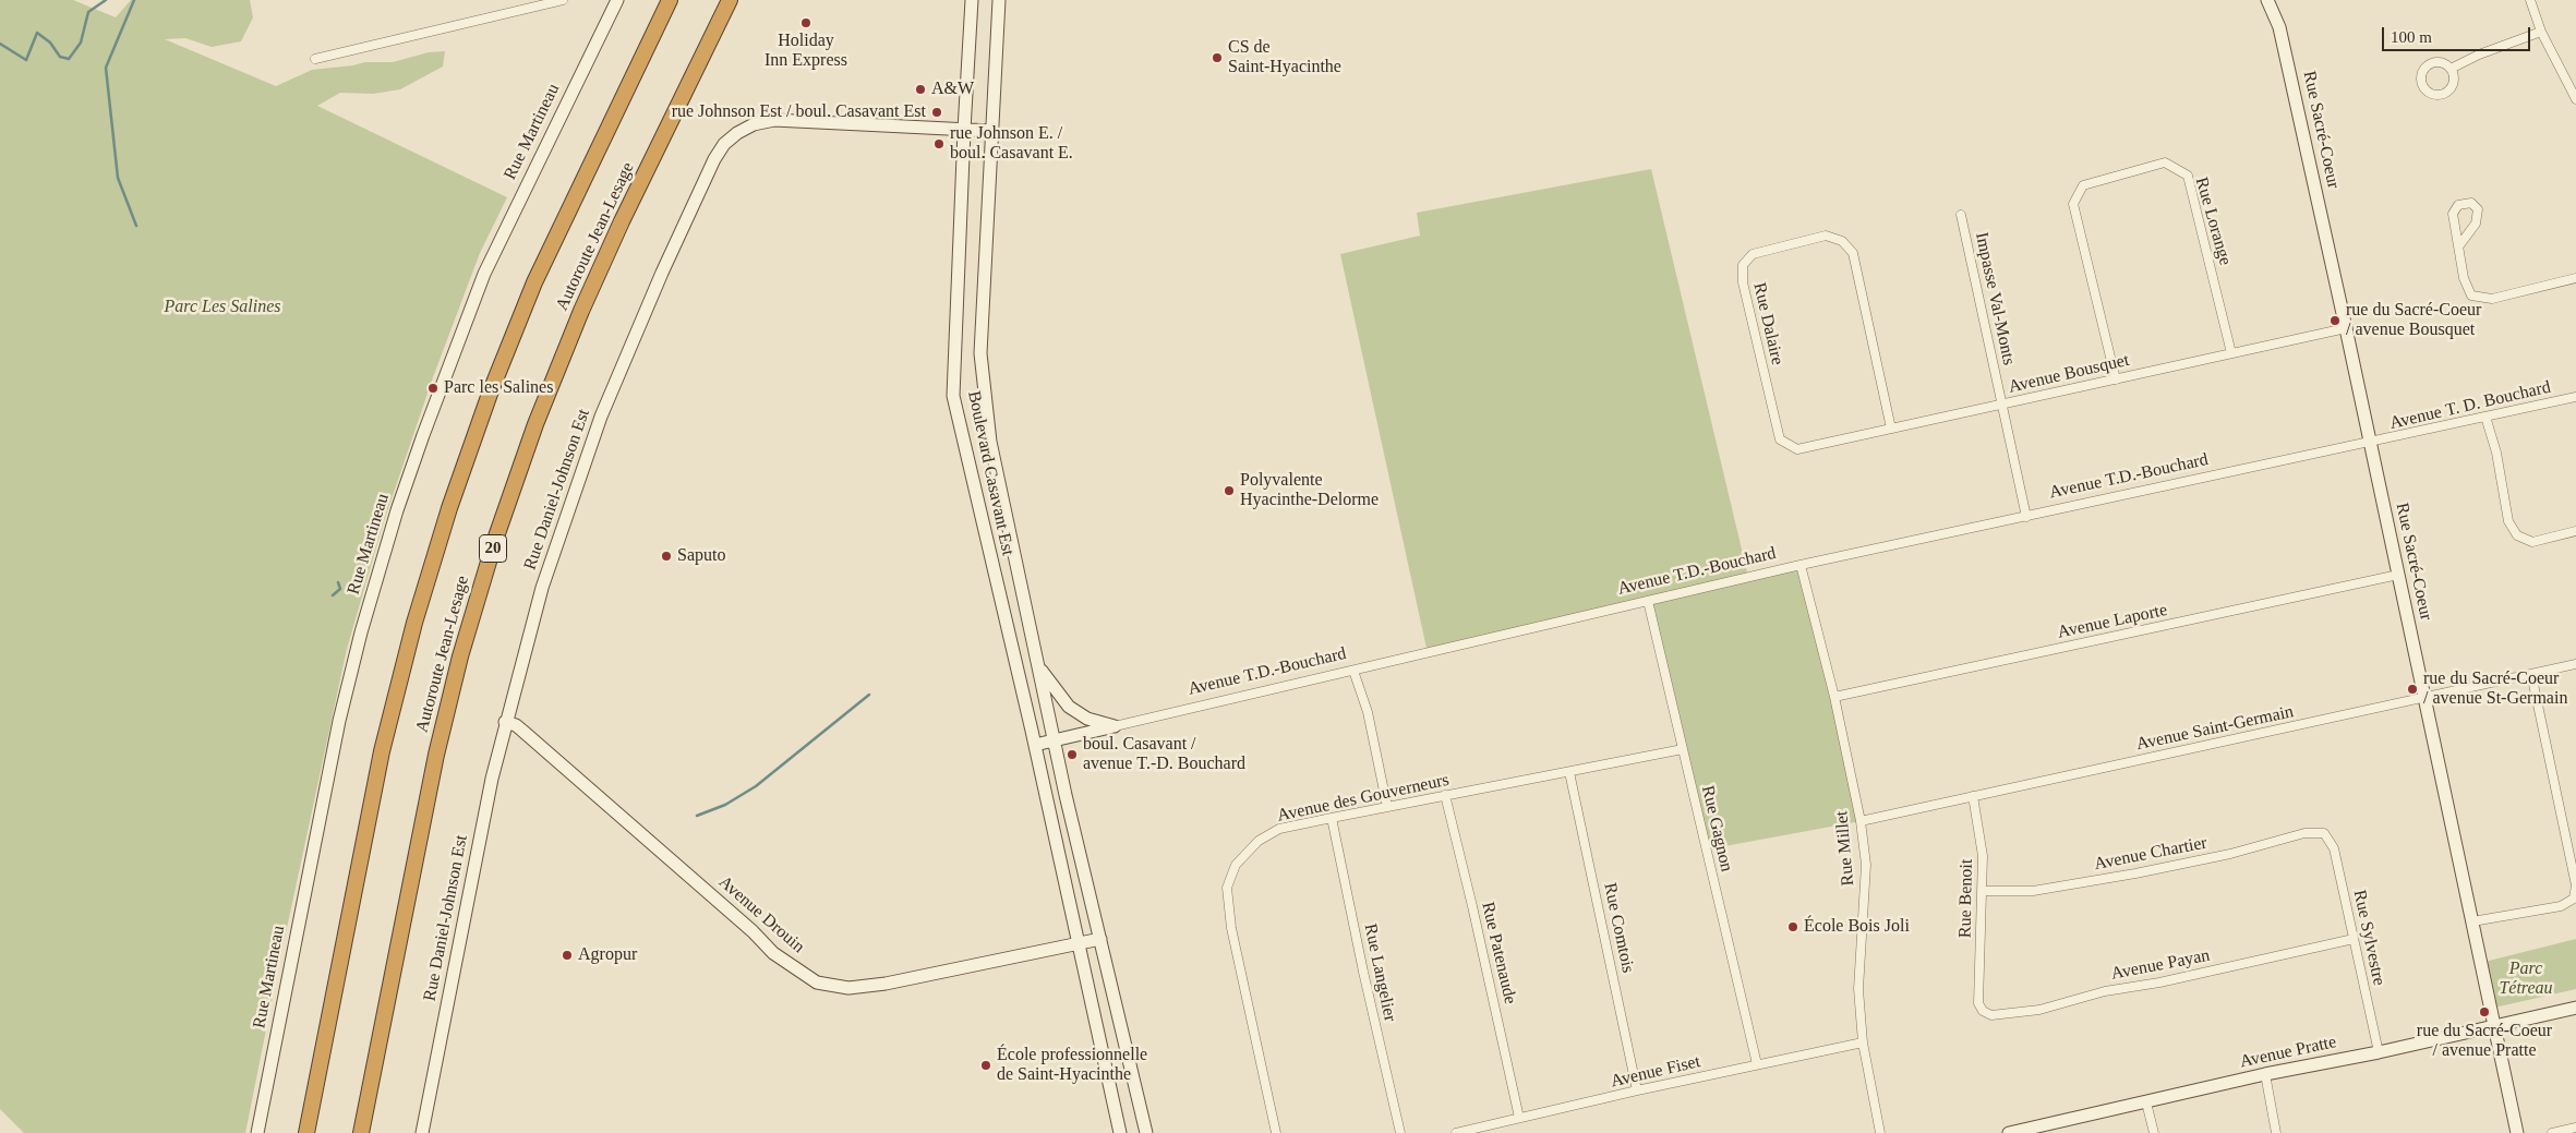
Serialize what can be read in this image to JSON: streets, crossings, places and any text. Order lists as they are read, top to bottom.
{
  "streets": {
    "highway": ["Autoroute Jean-Lesage", "20"],
    "street": [
      "Rue Sacré-Coeur",
      "Rue Martineau",
      "Rue Lorange",
      "Impasse Val-Monts",
      "Rue Dalaire",
      "Avenue Bousquet",
      "Avenue T. D. Bouchard",
      "Boulevard Casavant Est",
      "Avenue T.D.-Bouchard",
      "Rue Daniel-Johnson Est",
      "Avenue Laporte",
      "Avenue Saint-Germain",
      "Avenue des Gouverneurs",
      "Rue Gagnon",
      "Rue Millet",
      "Avenue Chartier",
      "Rue Benoit",
      "Avenue Drouin",
      "Rue Comtois",
      "Rue Sylvestre",
      "Rue Patenaude",
      "Avenue Payan",
      "Rue Langelier",
      "Avenue Pratte",
      "Avenue Fiset"
    ]
  },
  "crossings": [
    ["Rue Sacré-Coeur", "Avenue Bousquet"],
    ["Rue Sacré-Coeur", "Avenue T. D. Bouchard"],
    ["Rue Sacré-Coeur", "Avenue T.D.-Bouchard"],
    ["Rue Sacré-Coeur", "Avenue Laporte"],
    ["Rue Sacré-Coeur", "Avenue Saint-Germain"],
    ["Rue Sacré-Coeur", "Avenue Pratte"],
    ["Rue Lorange", "Avenue Bousquet"],
    ["Impasse Val-Monts", "Avenue Bousquet"],
    ["Impasse Val-Monts", "Avenue T.D.-Bouchard"],
    ["Rue Dalaire", "Avenue Bousquet"],
    ["Avenue T. D. Bouchard", "Avenue T.D.-Bouchard"],
    ["Boulevard Casavant Est", "Avenue T.D.-Bouchard"],
    ["Boulevard Casavant Est", "Rue Daniel-Johnson Est"],
    ["Boulevard Casavant Est", "Avenue Drouin"],
    ["Avenue T.D.-Bouchard", "Rue Gagnon"],
    ["Avenue T.D.-Bouchard", "Rue Millet"],
    ["Rue Daniel-Johnson Est", "Avenue Drouin"],
    ["Avenue Laporte", "Rue Millet"],
    ["Avenue Saint-Germain", "Rue Millet"],
    ["Avenue Saint-Germain", "Rue Benoit"],
    ["Avenue des Gouverneurs", "Rue Gagnon"],
    ["Avenue des Gouverneurs", "Rue Comtois"],
    ["Avenue des Gouverneurs", "Rue Patenaude"],
    ["Avenue des Gouverneurs", "Rue Langelier"],
    ["Rue Gagnon", "Avenue Fiset"],
    ["Rue Millet", "Avenue Fiset"],
    ["Avenue Chartier", "Rue Benoit"],
    ["Avenue Chartier", "Rue Sylvestre"],
    ["Rue Benoit", "Avenue Payan"],
    ["Rue Comtois", "Avenue Fiset"],
    ["Rue Sylvestre", "Avenue Payan"],
    ["Rue Sylvestre", "Avenue Pratte"],
    ["Rue Patenaude", "Avenue Fiset"]
  ],
  "parks": ["Parc Les Salines", "Parc Tétreau"],
  "places": [
    "Holiday Inn Express",
    "CS de Saint-Hyacinthe",
    "A&W",
    "rue Johnson Est / boul. Casavant Est",
    "rue Johnson E. / boul. Casavant E.",
    "rue du Sacré-Coeur / avenue Bousquet",
    "Parc les Salines",
    "Polyvalente Hyacinthe-Delorme",
    "Saputo",
    "rue du Sacré-Coeur / avenue St-Germain",
    "boul. Casavant / avenue T.-D. Bouchard",
    "École Bois Joli",
    "Agropur",
    "rue du Sacré-Coeur / avenue Pratte",
    "École professionnelle de Saint-Hyacinthe"
  ],
  "scale_bar": "100 m"
}
